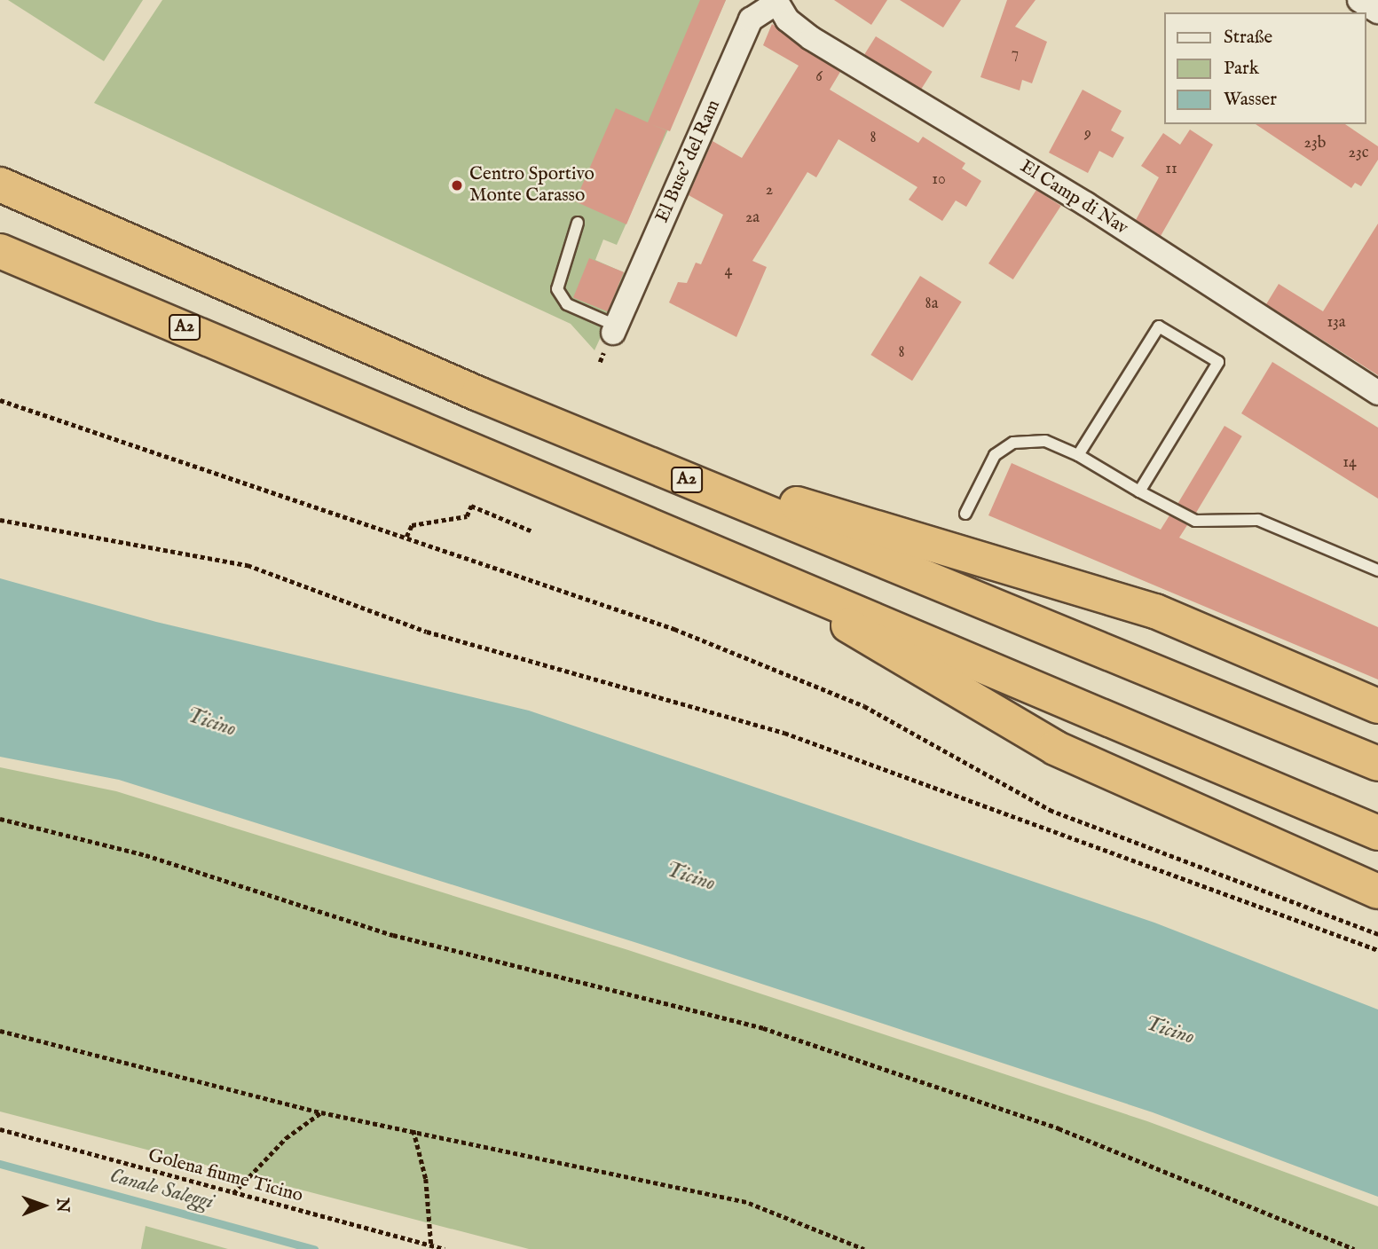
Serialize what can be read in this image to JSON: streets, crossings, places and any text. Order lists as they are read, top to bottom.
{
  "streets": {
    "highway": ["A2"],
    "street": ["El Busc' del Ram", "El Camp di Nav"],
    "path": ["Golena fiume Ticino"]
  },
  "crossings": [
    ["El Busc' del Ram", "El Camp di Nav"]
  ],
  "water": ["Ticino", "Canale Saleggi"],
  "places": ["Centro Sportivo Monte Carasso"],
  "house_numbers": [
    "7",
    "6",
    "9",
    "8",
    "23b",
    "23c",
    "11",
    "10",
    "2",
    "2a",
    "4",
    "8a",
    "13a",
    "8",
    "14"
  ],
  "legend": ["Straße", "Park", "Wasser"],
  "north": "right"
}
